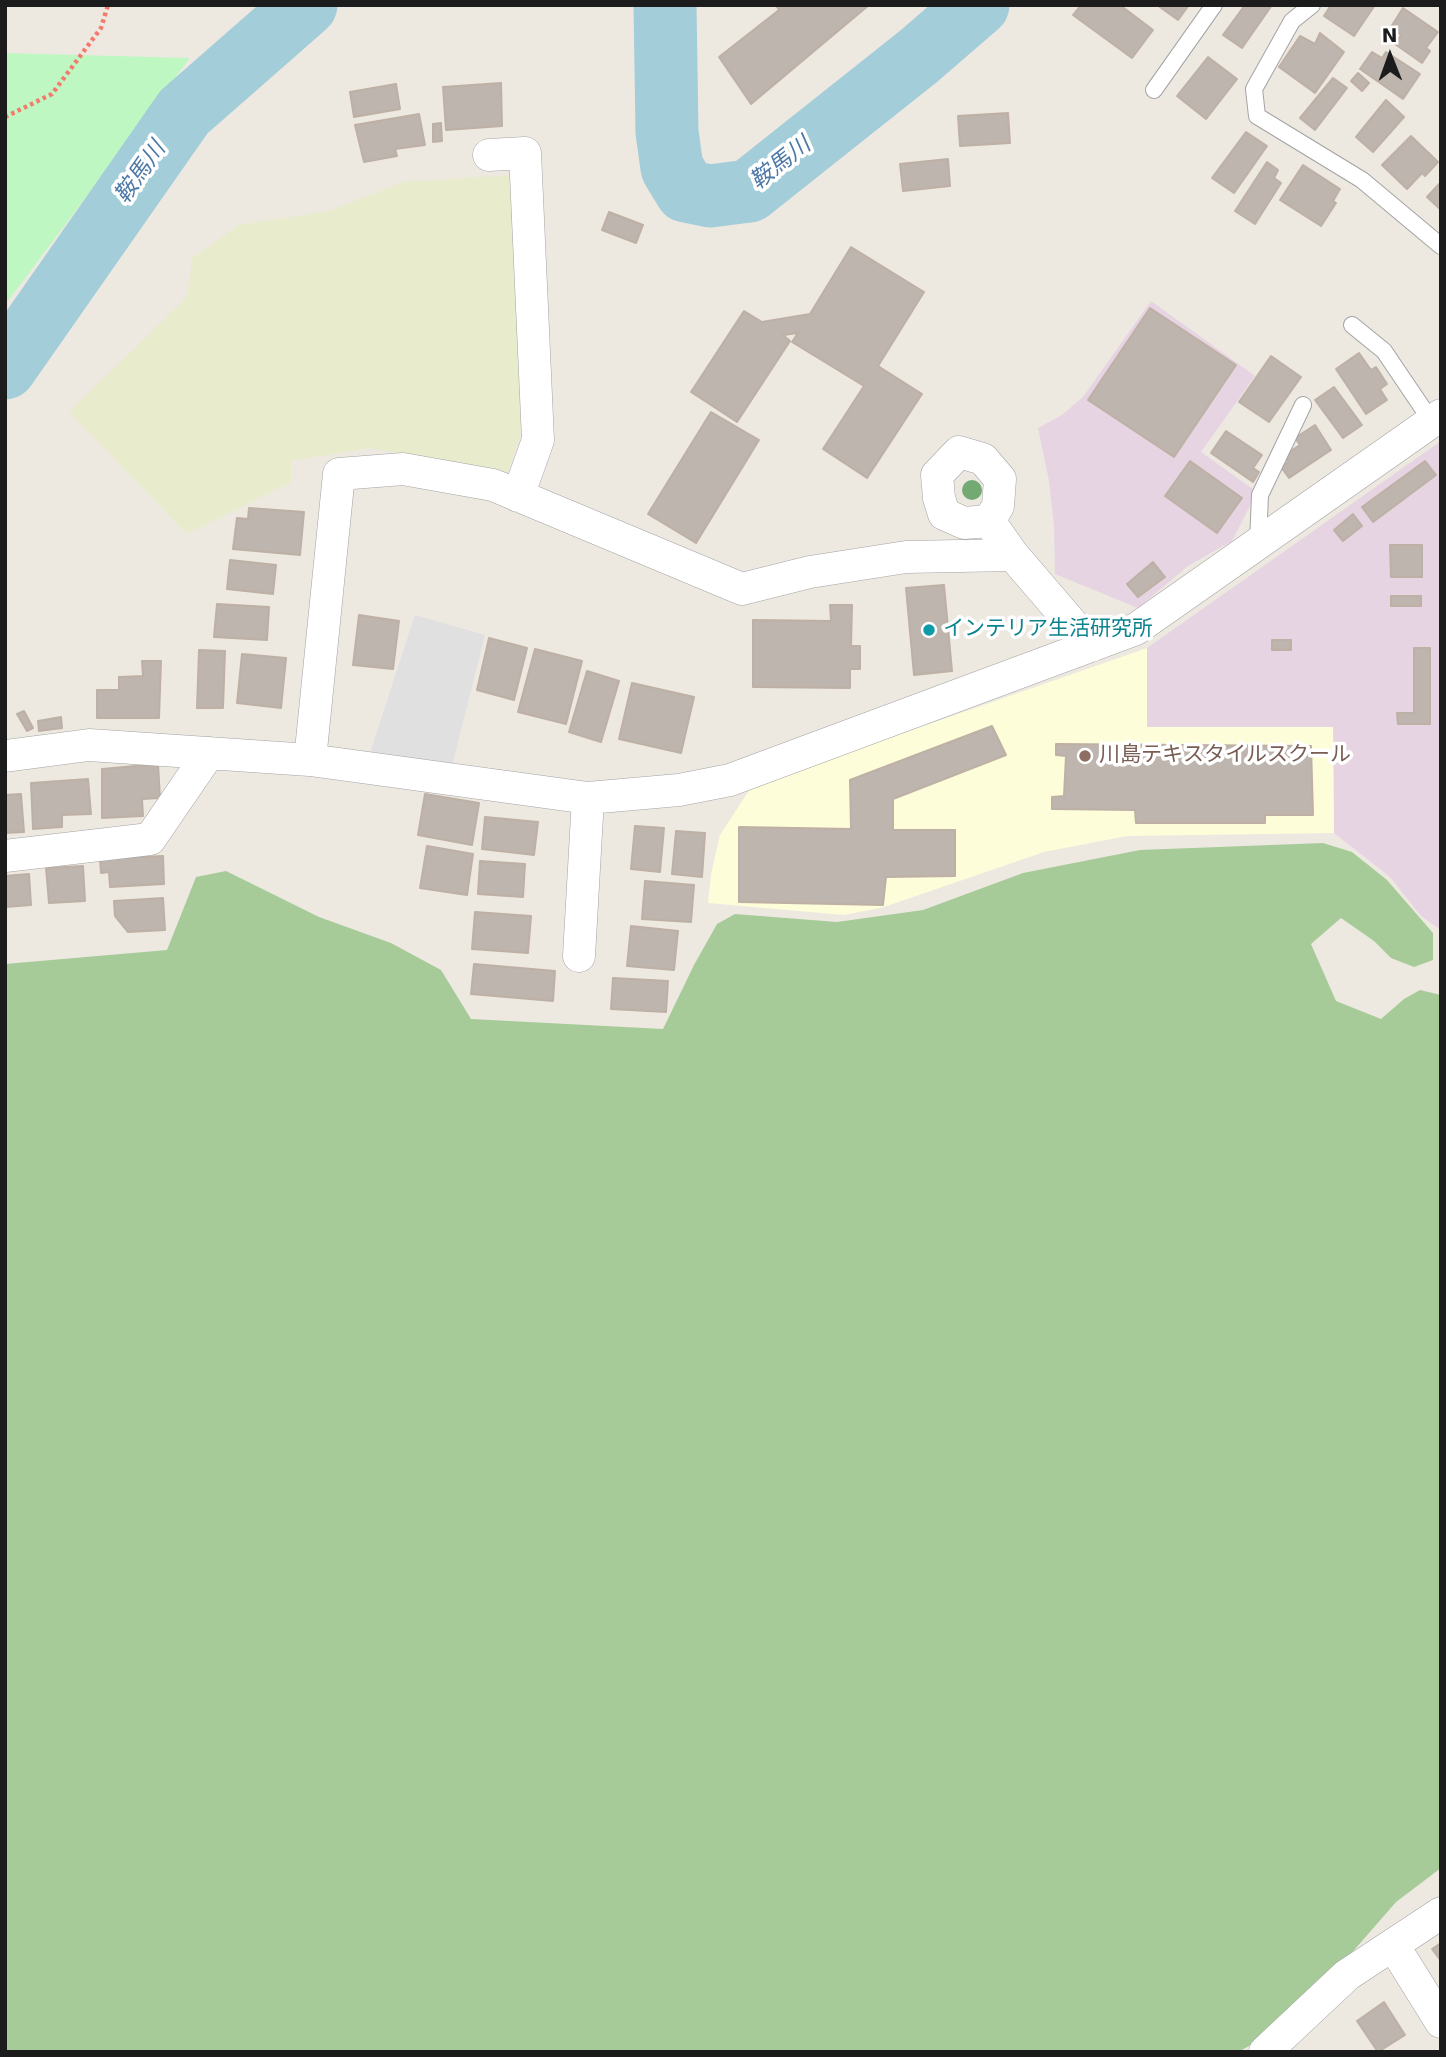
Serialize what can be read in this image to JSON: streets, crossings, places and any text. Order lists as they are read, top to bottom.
{
  "water": ["鞍馬川"],
  "places": ["インテリア生活研究所", "川島テキスタイルスクール"],
  "north": "top"
}
